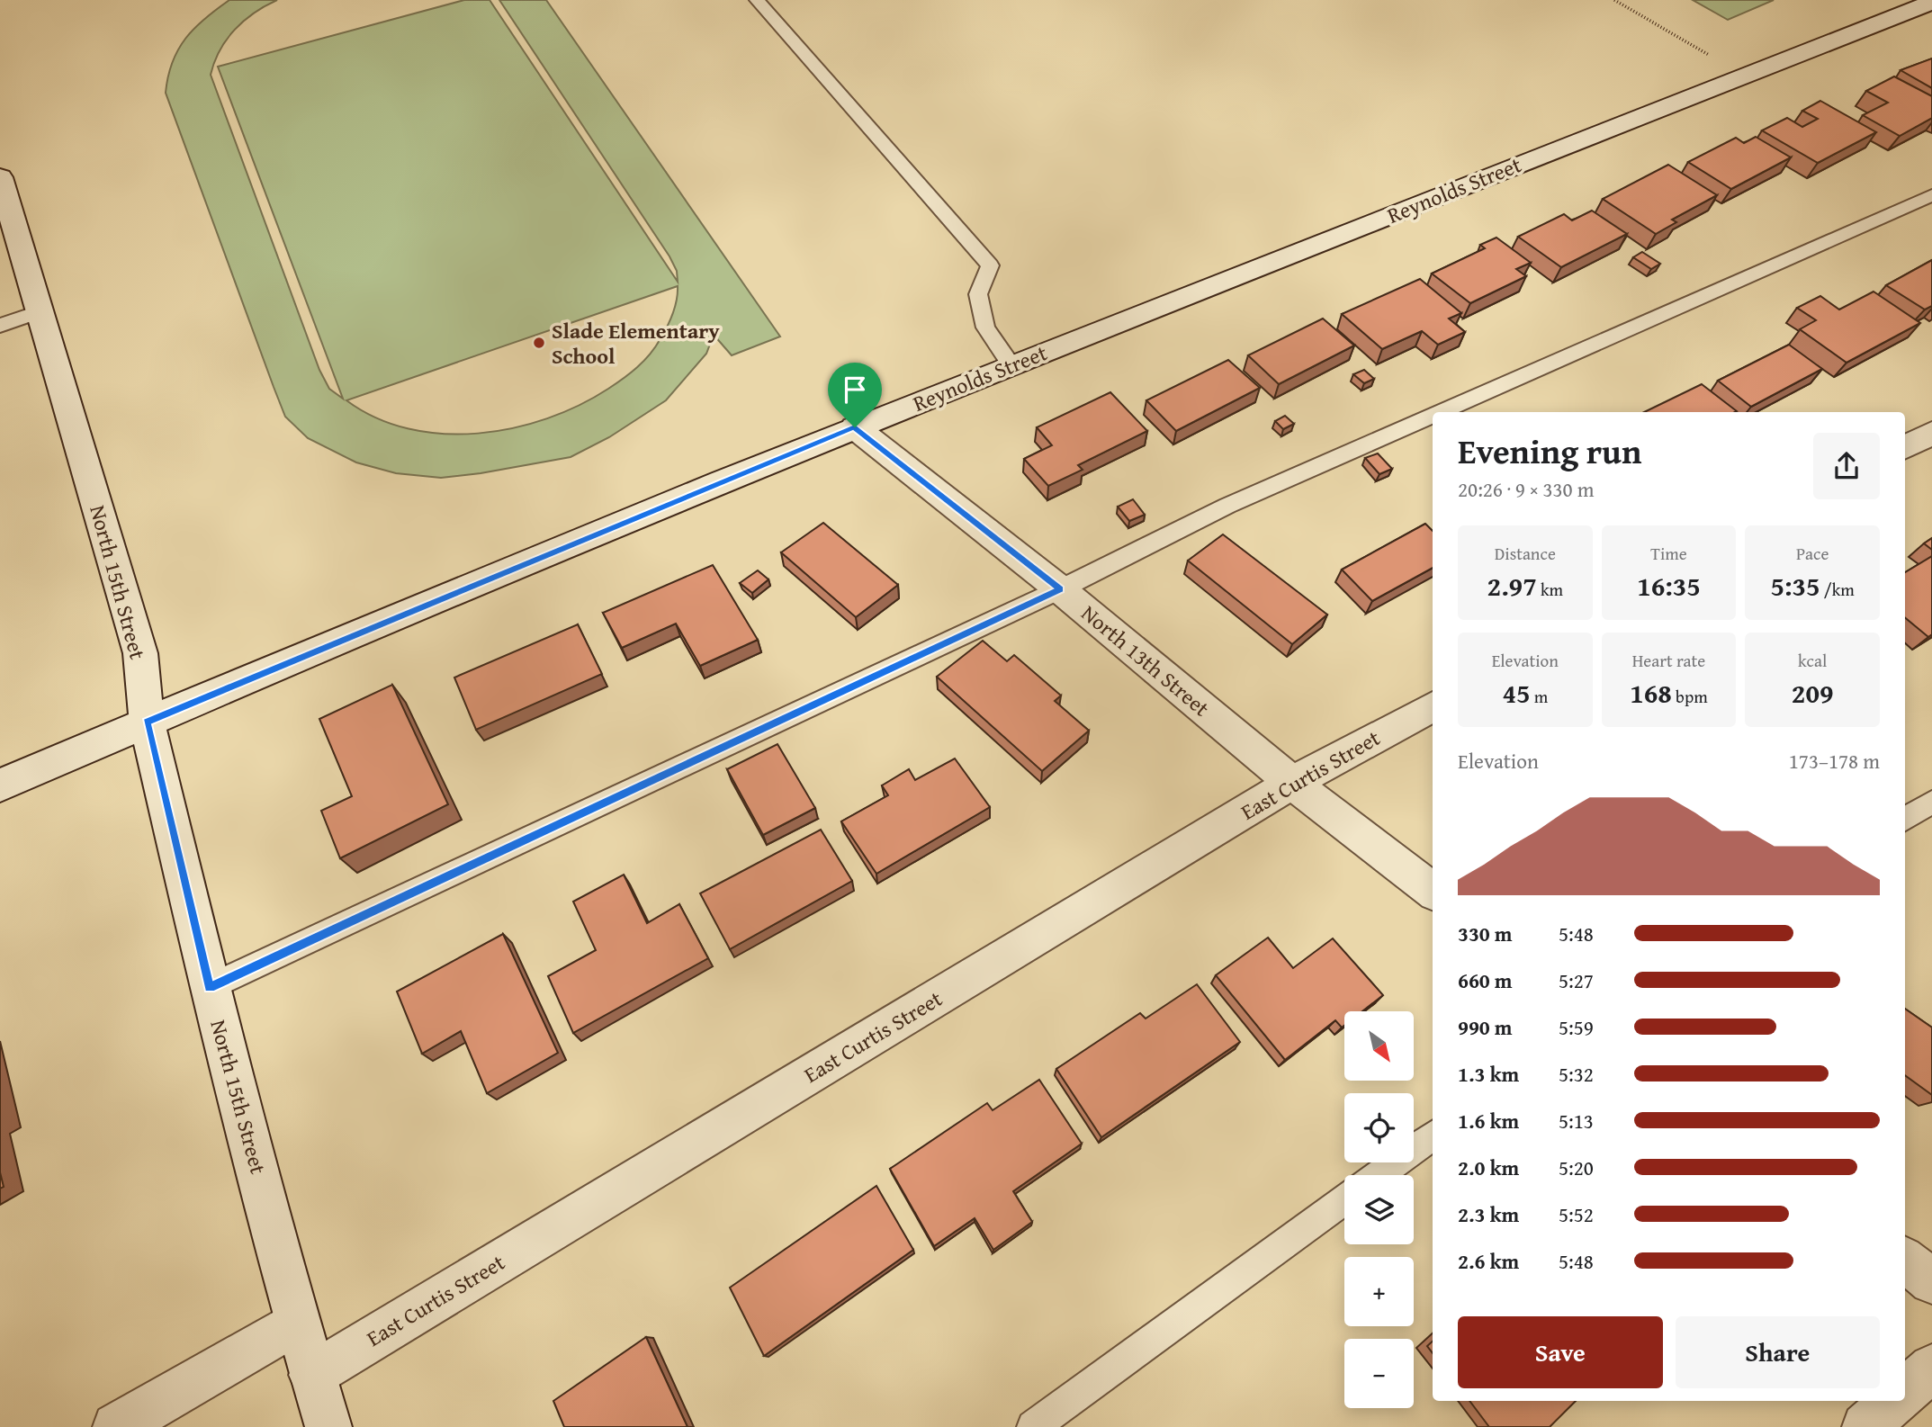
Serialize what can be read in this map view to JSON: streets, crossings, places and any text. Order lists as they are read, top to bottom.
{
  "streets": {
    "main road": [
      "Reynolds Street",
      "North 15th Street",
      "North 13th Street",
      "East Curtis Street"
    ]
  },
  "crossings": [
    ["Reynolds Street", "North 15th Street"],
    ["Reynolds Street", "North 13th Street"],
    ["North 15th Street", "East Curtis Street"],
    ["North 13th Street", "East Curtis Street"]
  ],
  "places": ["Slade Elementary School"],
  "north": "bottom right",
  "page": {
    "heading": ["Evening run", "20:26 · 9 × 330 m"],
    "stats": [
      ["Distance", "2.97 km"],
      ["Time", "16:35"],
      ["Pace", "5:35 /km"],
      ["Elevation", "45 m"],
      ["Heart rate", "168 bpm"],
      ["kcal", "209"]
    ],
    "chart": ["Elevation", "173–178 m"],
    "list": [
      {
        "name": "330 m",
        "note": "5:48"
      },
      {
        "name": "660 m",
        "note": "5:27"
      },
      {
        "name": "990 m",
        "note": "5:59"
      },
      {
        "name": "1.3 km",
        "note": "5:32"
      },
      {
        "name": "1.6 km",
        "note": "5:13"
      },
      {
        "name": "2.0 km",
        "note": "5:20"
      },
      {
        "name": "2.3 km",
        "note": "5:52"
      },
      {
        "name": "2.6 km",
        "note": "5:48"
      }
    ],
    "map_buttons": ["+", "−"],
    "buttons": ["Save", "Share"]
  }
}
